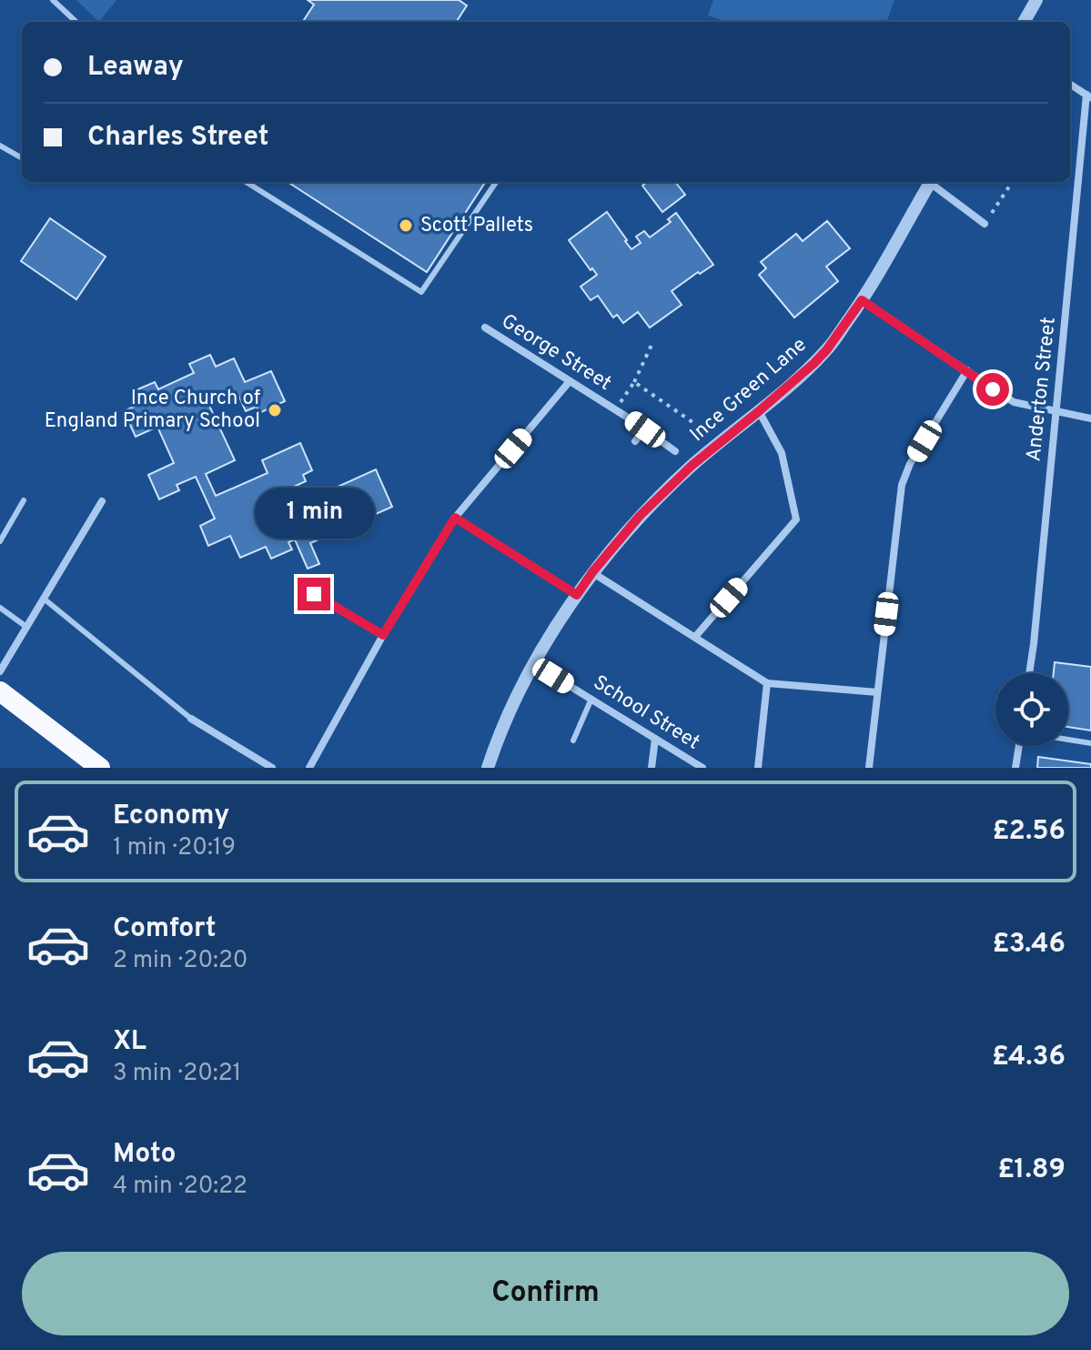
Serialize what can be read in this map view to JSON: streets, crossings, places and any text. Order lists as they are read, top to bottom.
{
  "streets": {
    "street": [
      "George Street",
      "Anderton Street",
      "Ince Green Lane",
      "School Street"
    ]
  },
  "crossings": [
    ["Ince Green Lane", "School Street"]
  ],
  "places": ["Scott Pallets", "Ince Church of England Primary School"],
  "page": {
    "banner": ["Leaway", "Charles Street"],
    "bubble": "1 min",
    "list": [
      {
        "name": "Economy",
        "note": "1 min · 20:19",
        "value": "£2.56"
      },
      {
        "name": "Comfort",
        "note": "2 min · 20:20",
        "value": "£3.46"
      },
      {
        "name": "XL",
        "note": "3 min · 20:21",
        "value": "£4.36"
      },
      {
        "name": "Moto",
        "note": "4 min · 20:22",
        "value": "£1.89"
      }
    ],
    "buttons": "Confirm"
  }
}
